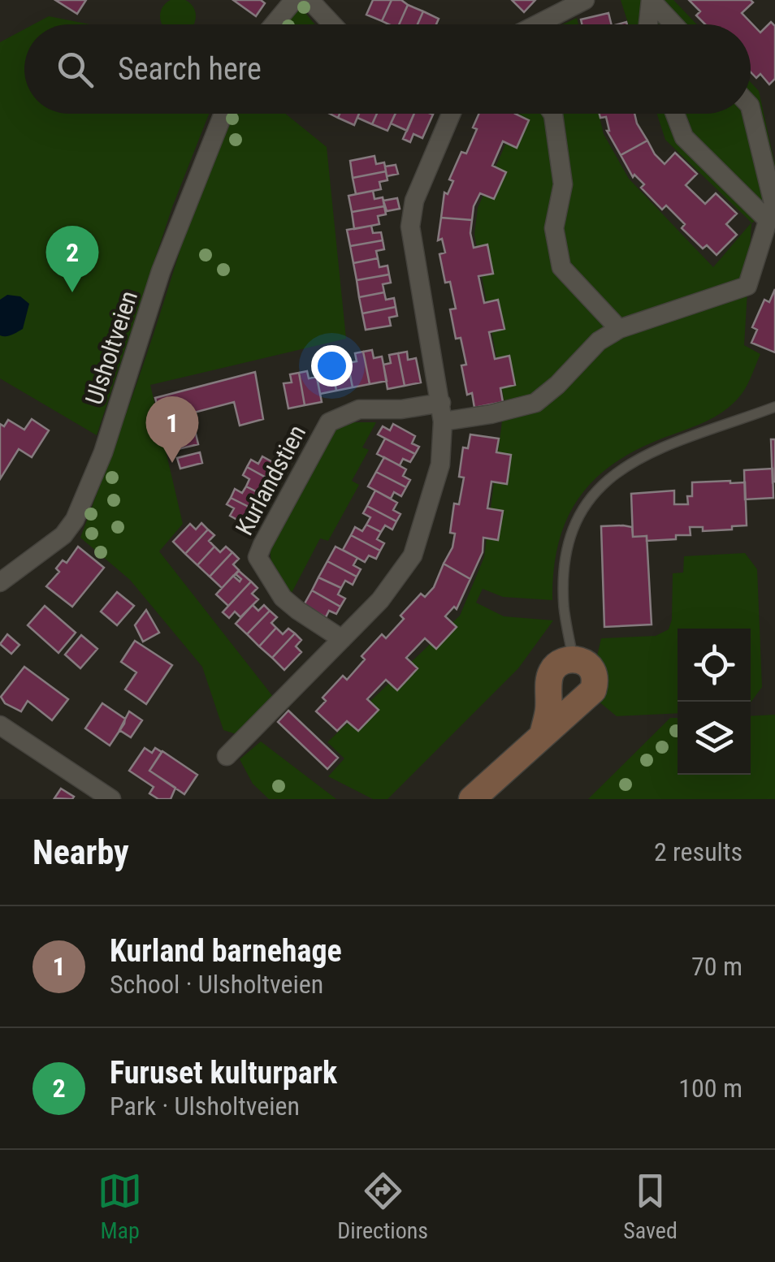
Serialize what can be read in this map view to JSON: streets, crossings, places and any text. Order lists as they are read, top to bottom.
{
  "streets": {
    "street": ["Ulsholtveien", "Kurlandstien"]
  },
  "page": {
    "search": "Search here",
    "pins": ["2", "1"],
    "heading": ["Nearby", "2 results"],
    "list": [
      {
        "mark": "1",
        "name": "Kurland barnehage",
        "note": "School · Ulsholtveien",
        "value": "70 m"
      },
      {
        "mark": "2",
        "name": "Furuset kulturpark",
        "note": "Park · Ulsholtveien",
        "value": "100 m"
      }
    ],
    "nav": ["Map", "Directions", "Saved"]
  }
}
